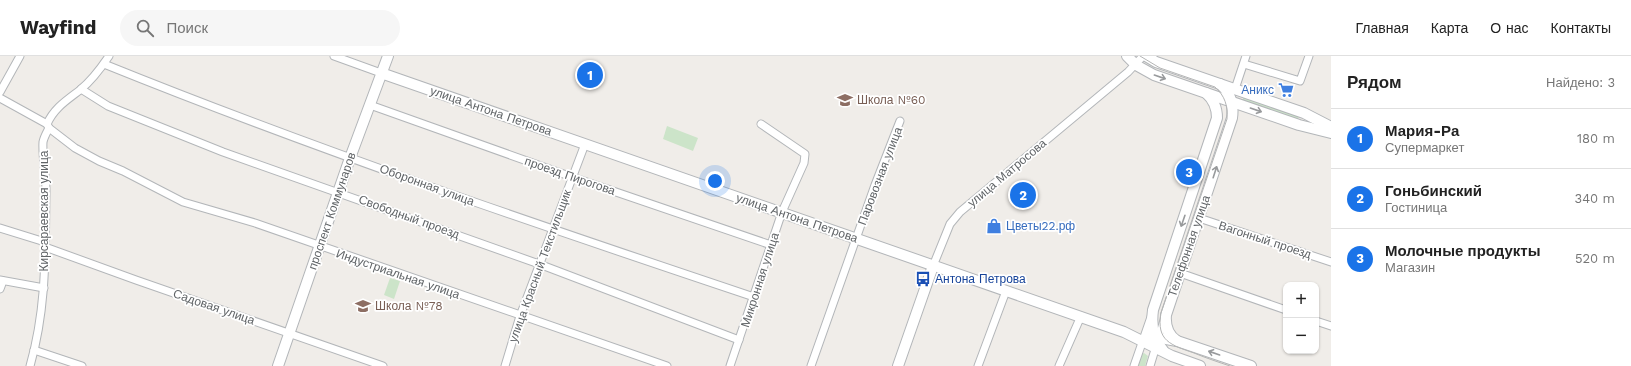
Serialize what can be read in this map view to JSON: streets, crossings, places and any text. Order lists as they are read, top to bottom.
{
  "streets": {
    "street": [
      "улица Антона Петрова",
      "улица Матросова",
      "проезд Пирогова",
      "Паровозная улица",
      "Оборонная улица",
      "Кирсараевская улица",
      "проспект Коммунаров",
      "Свободный проезд",
      "Вагонный проезд",
      "Телефонная улица",
      "улица Красный Текстильщик",
      "Индустриальная улица",
      "Микронная улица",
      "Садовая улица"
    ]
  },
  "crossings": [
    ["улица Антона Петрова", "улица Матросова"],
    ["улица Антона Петрова", "Паровозная улица"],
    ["улица Антона Петрова", "проспект Коммунаров"],
    ["улица Антона Петрова", "Телефонная улица"],
    ["улица Антона Петрова", "улица Красный Текстильщик"],
    ["улица Антона Петрова", "Микронная улица"],
    ["проезд Пирогова", "проспект Коммунаров"],
    ["проезд Пирогова", "улица Красный Текстильщик"],
    ["проезд Пирогова", "Микронная улица"],
    ["Оборонная улица", "Кирсараевская улица"],
    ["Оборонная улица", "проспект Коммунаров"],
    ["Оборонная улица", "улица Красный Текстильщик"],
    ["Оборонная улица", "Микронная улица"],
    ["Кирсараевская улица", "Свободный проезд"],
    ["Кирсараевская улица", "Индустриальная улица"],
    ["Кирсараевская улица", "Садовая улица"],
    ["проспект Коммунаров", "Свободный проезд"],
    ["проспект Коммунаров", "Индустриальная улица"],
    ["проспект Коммунаров", "Садовая улица"],
    ["Свободный проезд", "улица Красный Текстильщик"],
    ["Свободный проезд", "Микронная улица"],
    ["Вагонный проезд", "Телефонная улица"],
    ["улица Красный Текстильщик", "Индустриальная улица"]
  ],
  "places": {
    "supermarket": ["Аникс"],
    "school or university": ["Школа №60", "Школа №78"],
    "shop": ["Цветы22.рф"],
    "bus stop": ["Антона Петрова"]
  },
  "page": {
    "header": "Wayfind",
    "search": "Поиск",
    "nav": [
      "Главная",
      "Карта",
      "О нас",
      "Контакты"
    ],
    "heading": ["Рядом", "Найдено: 3"],
    "pins": ["1", "3", "2"],
    "list": [
      {
        "mark": "1",
        "name": "Мария-Ра",
        "note": "Супермаркет",
        "value": "180 m"
      },
      {
        "mark": "2",
        "name": "Гоньбинский",
        "note": "Гостиница",
        "value": "340 m"
      },
      {
        "mark": "3",
        "name": "Молочные продукты",
        "note": "Магазин",
        "value": "520 m"
      }
    ],
    "map_buttons": ["+", "−"]
  }
}
